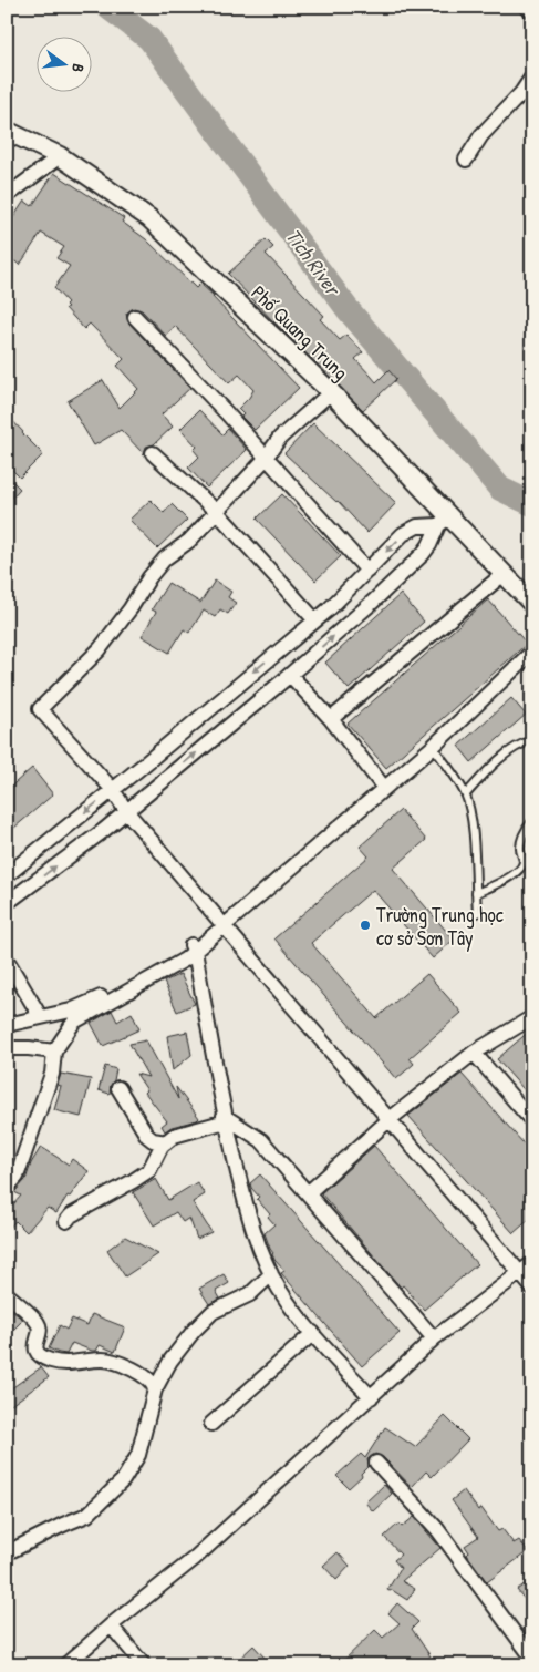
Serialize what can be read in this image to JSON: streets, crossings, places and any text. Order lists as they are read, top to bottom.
{
  "streets": {
    "street": ["Phố Quang Trung"]
  },
  "water": ["Tich River"],
  "places": ["Trường Trung học cơ sở Sơn Tây"],
  "north": "right"
}
